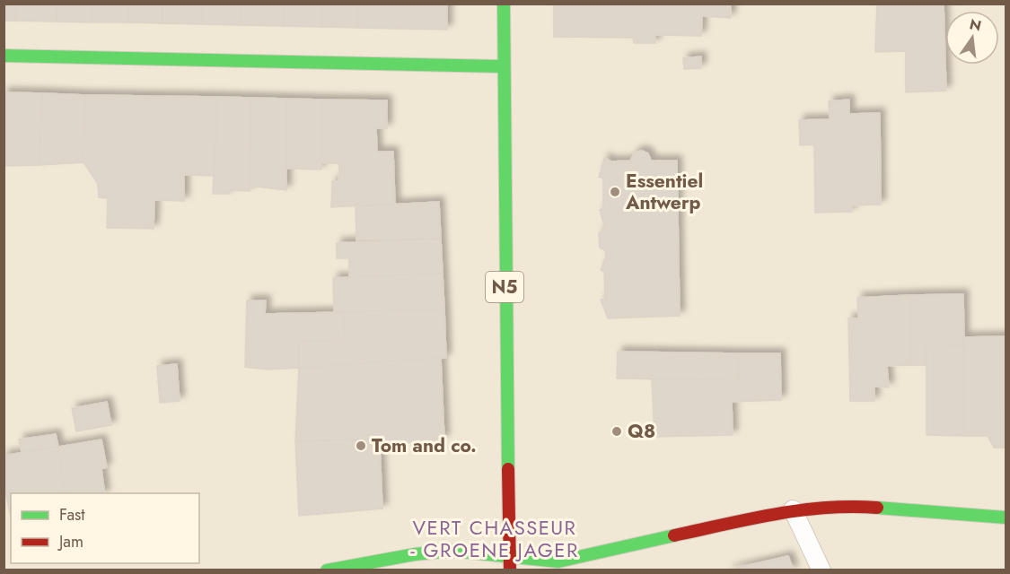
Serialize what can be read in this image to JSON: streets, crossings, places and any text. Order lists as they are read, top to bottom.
{
  "streets": {
    "street": ["N5"]
  },
  "districts": ["VERT CHASSEUR - GROENE JAGER"],
  "places": ["Essentiel Antwerp", "Q8", "Tom and co."],
  "legend": ["Fast", "Jam"],
  "north": "top"
}
